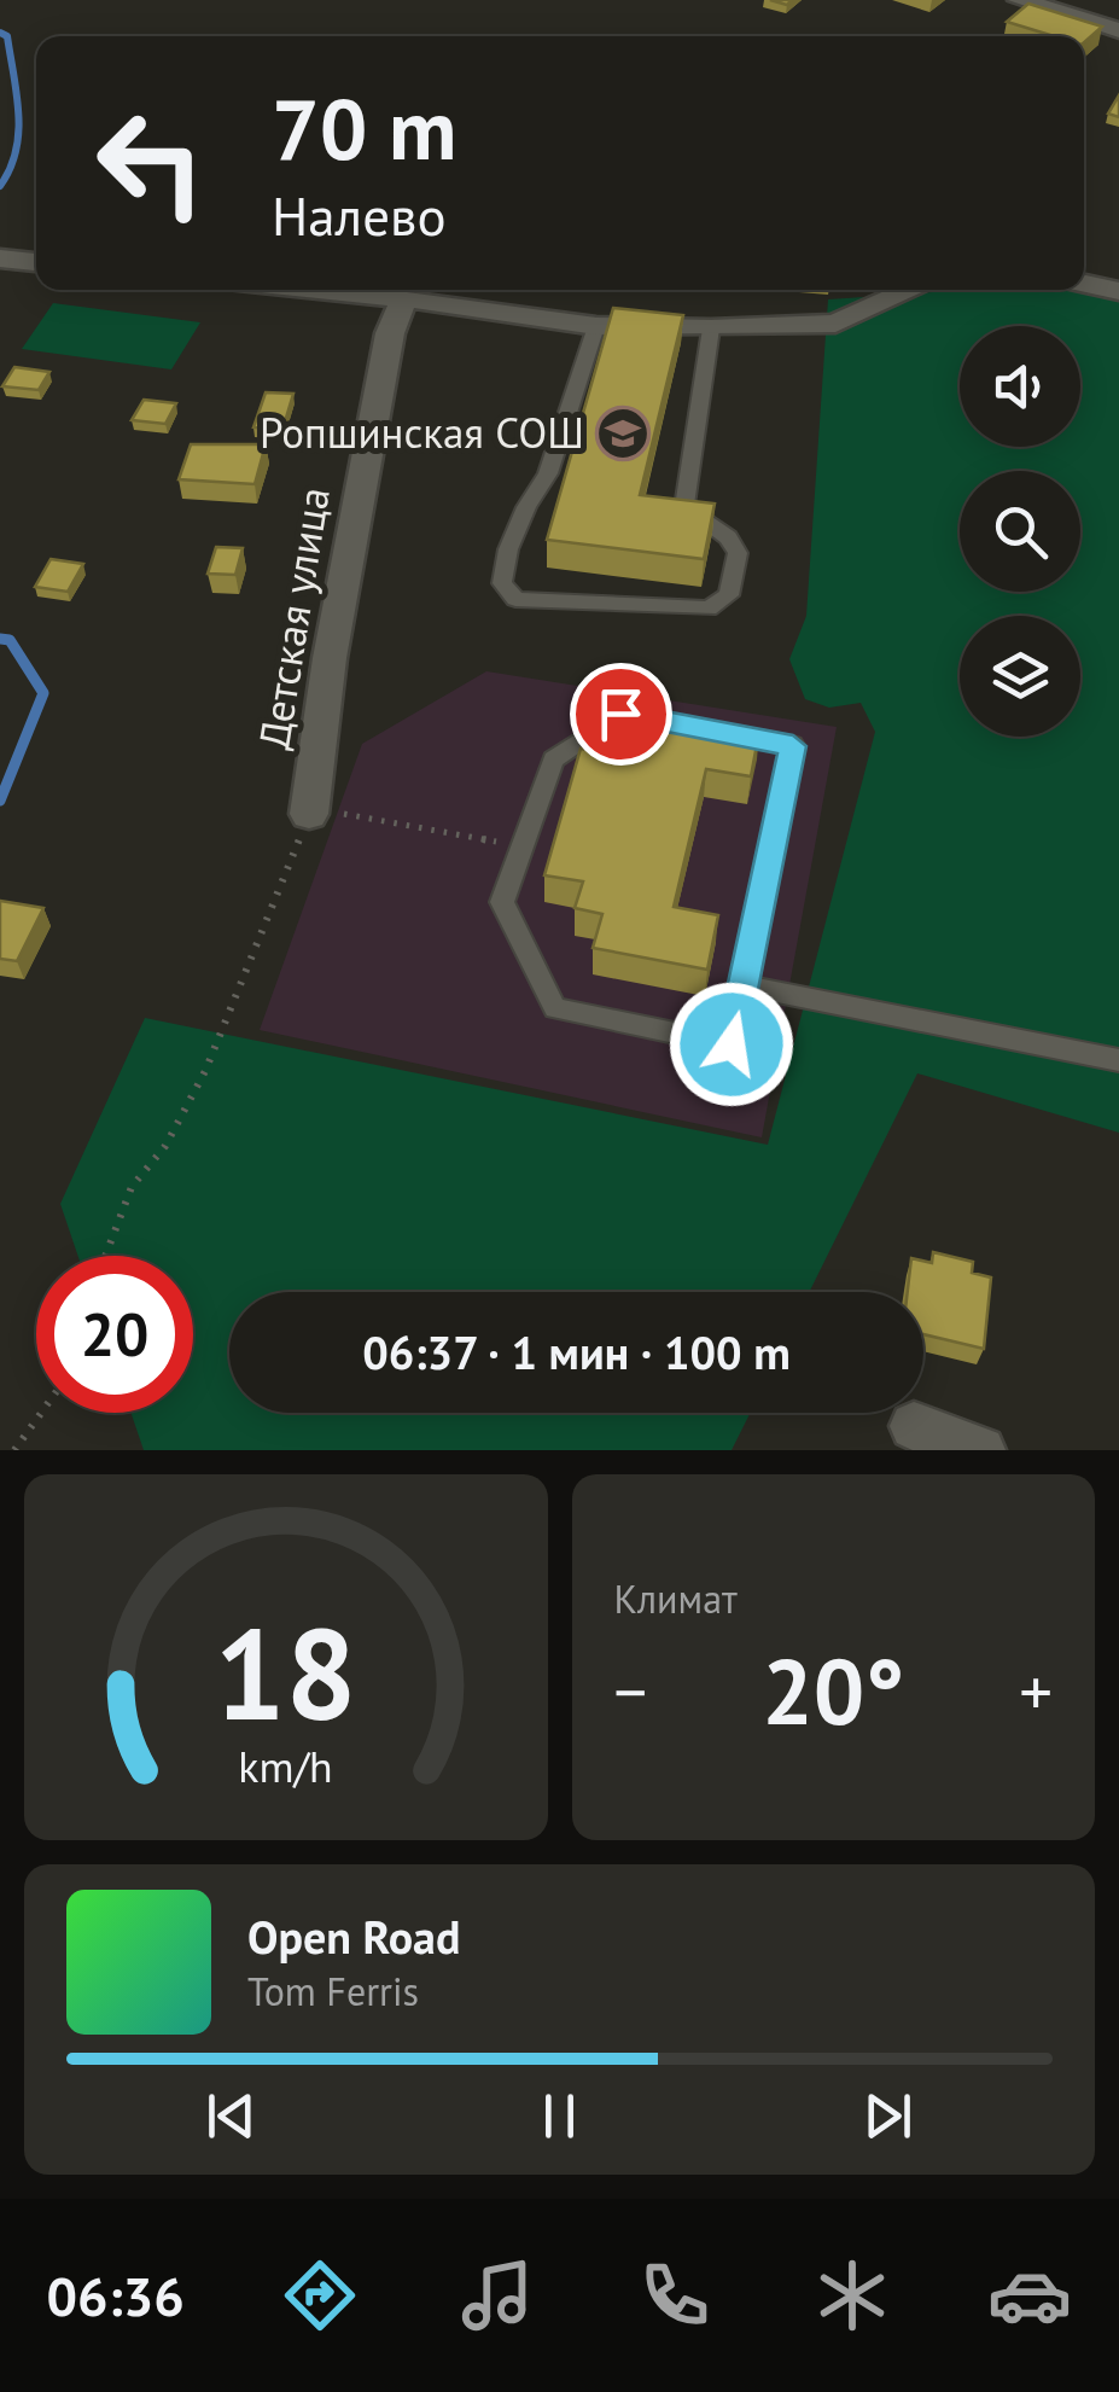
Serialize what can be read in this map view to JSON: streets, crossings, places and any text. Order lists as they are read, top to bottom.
{
  "streets": {
    "street": ["Детская улица"]
  },
  "places": {
    "school or university": ["Ропшинская СОШ"]
  },
  "page": {
    "turn": ["70 m", "Налево"],
    "limit": "20",
    "trip": "06:37 · 1 мин · 100 m",
    "tile": "Климат",
    "heat": ["−", "20°", "+"],
    "song": ["Open Road", "Tom Ferris"],
    "tabs": "06:36",
    "gauge": ["18", "km/h"]
  }
}
